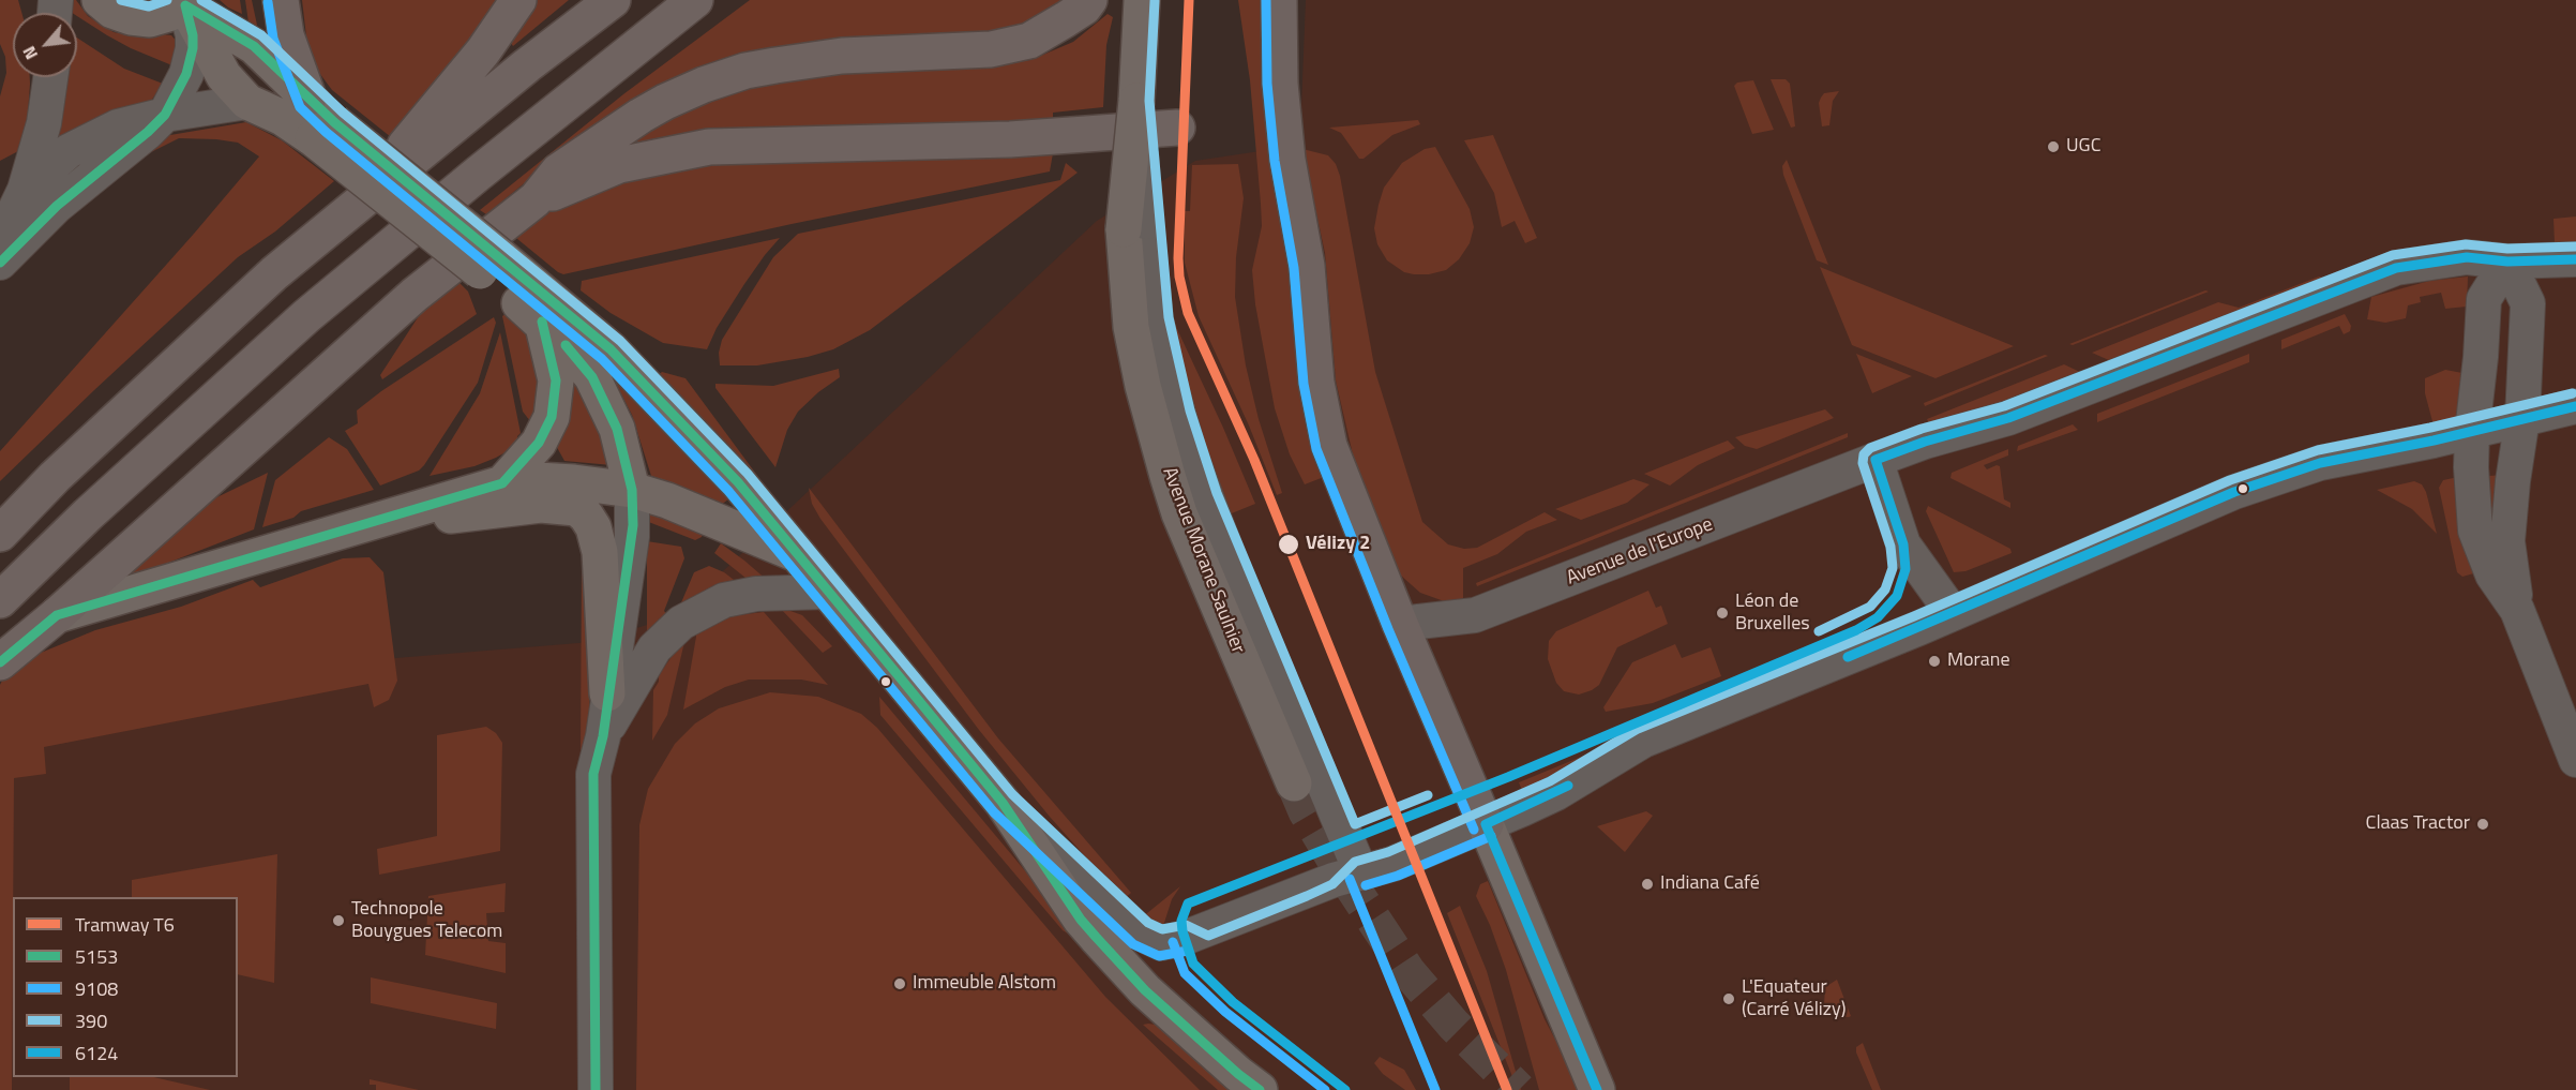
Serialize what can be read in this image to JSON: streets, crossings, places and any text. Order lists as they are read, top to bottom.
{
  "streets": {
    "main road": ["Avenue Morane Saulnier"],
    "street": ["Avenue de l'Europe"]
  },
  "places": [
    "UGC",
    "Vélizy 2",
    "Léon de Bruxelles",
    "Morane",
    "Claas Tractor",
    "Indiana Café",
    "Technopole Bouygues Telecom",
    "Immeuble Alstom",
    "L'Equateur (Carré Vélizy)"
  ],
  "lines": [
    "tram line T6",
    "transit line 9108",
    "transit line 390",
    "transit line 5153",
    "transit line 6124"
  ],
  "legend": [
    "Tramway T6",
    "5153",
    "9108",
    "390",
    "6124"
  ],
  "north": "bottom left"
}
